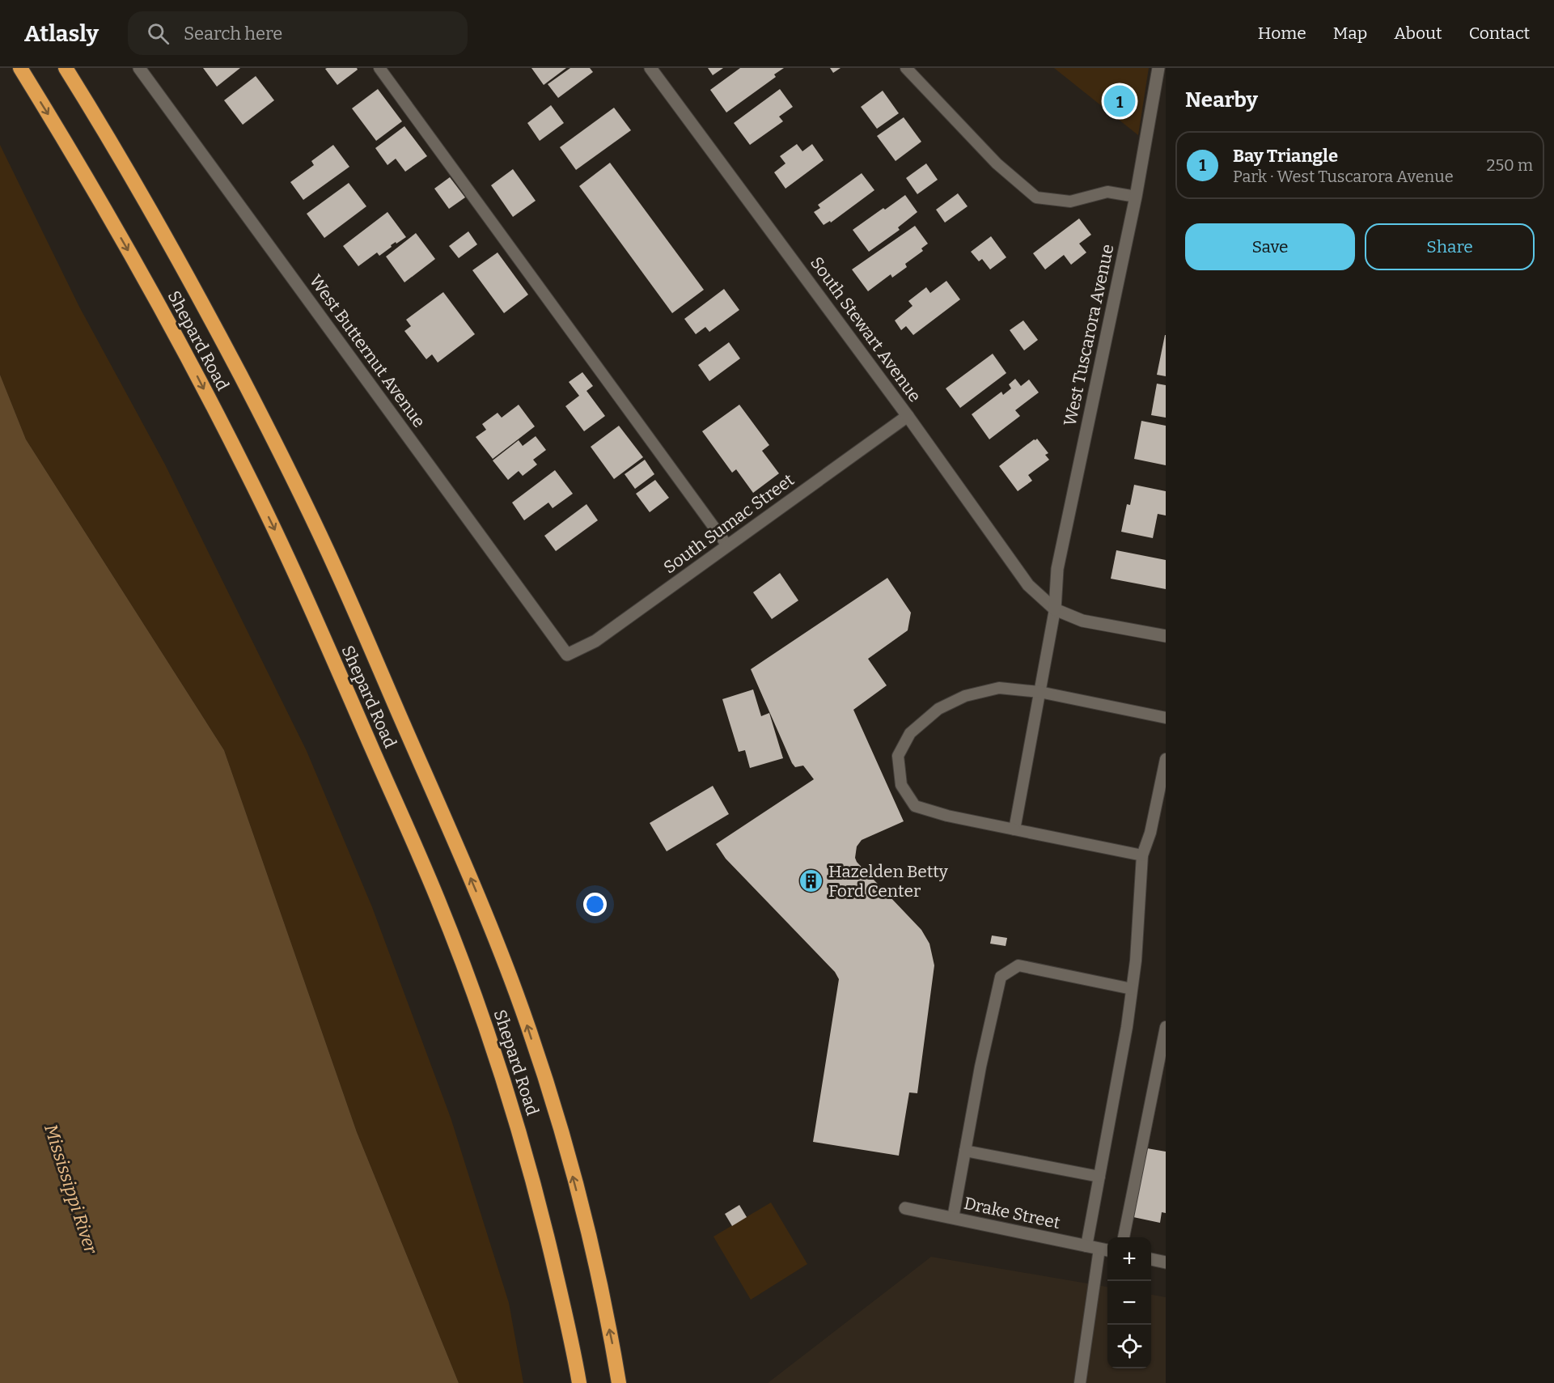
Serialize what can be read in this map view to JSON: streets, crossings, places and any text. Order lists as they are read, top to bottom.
{
  "streets": {
    "highway": ["Shepard Road"],
    "street": [
      "South Stewart Avenue",
      "West Tuscarora Avenue",
      "West Butternut Avenue",
      "South Sumac Street",
      "Drake Street"
    ]
  },
  "crossings": [
    ["South Stewart Avenue", "West Tuscarora Avenue"],
    ["South Stewart Avenue", "South Sumac Street"],
    ["West Butternut Avenue", "South Sumac Street"]
  ],
  "water": ["Mississippi River"],
  "places": {
    "building": ["Hazelden Betty Ford Center"]
  },
  "page": {
    "header": "Atlasly",
    "search": "Search here",
    "nav": [
      "Home",
      "Map",
      "About",
      "Contact"
    ],
    "heading": "Nearby",
    "pins": "1",
    "list": [
      {
        "mark": "1",
        "name": "Bay Triangle",
        "note": "Park · West Tuscarora Avenue",
        "value": "250 m"
      }
    ],
    "buttons": ["Save", "Share"],
    "map_buttons": ["+", "−"]
  }
}
